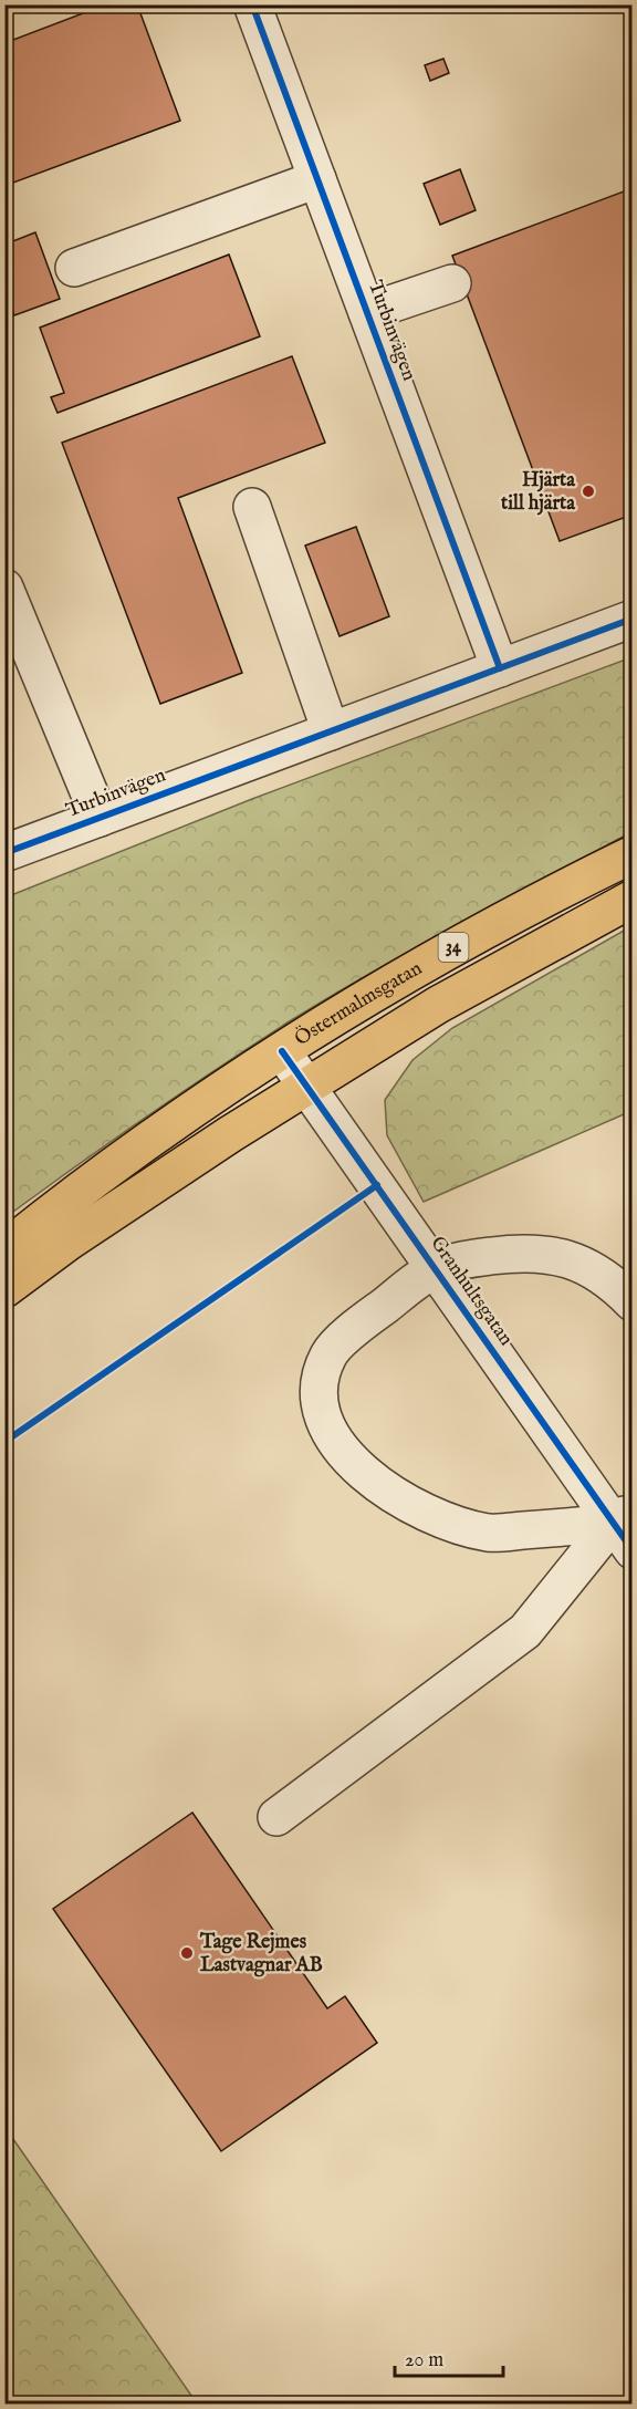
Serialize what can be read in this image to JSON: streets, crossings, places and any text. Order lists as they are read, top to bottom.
{
  "streets": {
    "main road": ["34", "Östermalmsgatan"],
    "street": ["Turbinvägen", "Granhultsgatan"]
  },
  "crossings": [
    ["34", "Granhultsgatan"],
    ["Östermalmsgatan", "Granhultsgatan"]
  ],
  "places": ["Hjärta till hjärta", "Tage Rejmes Lastvagnar AB"],
  "scale_bar": "20 m"
}
